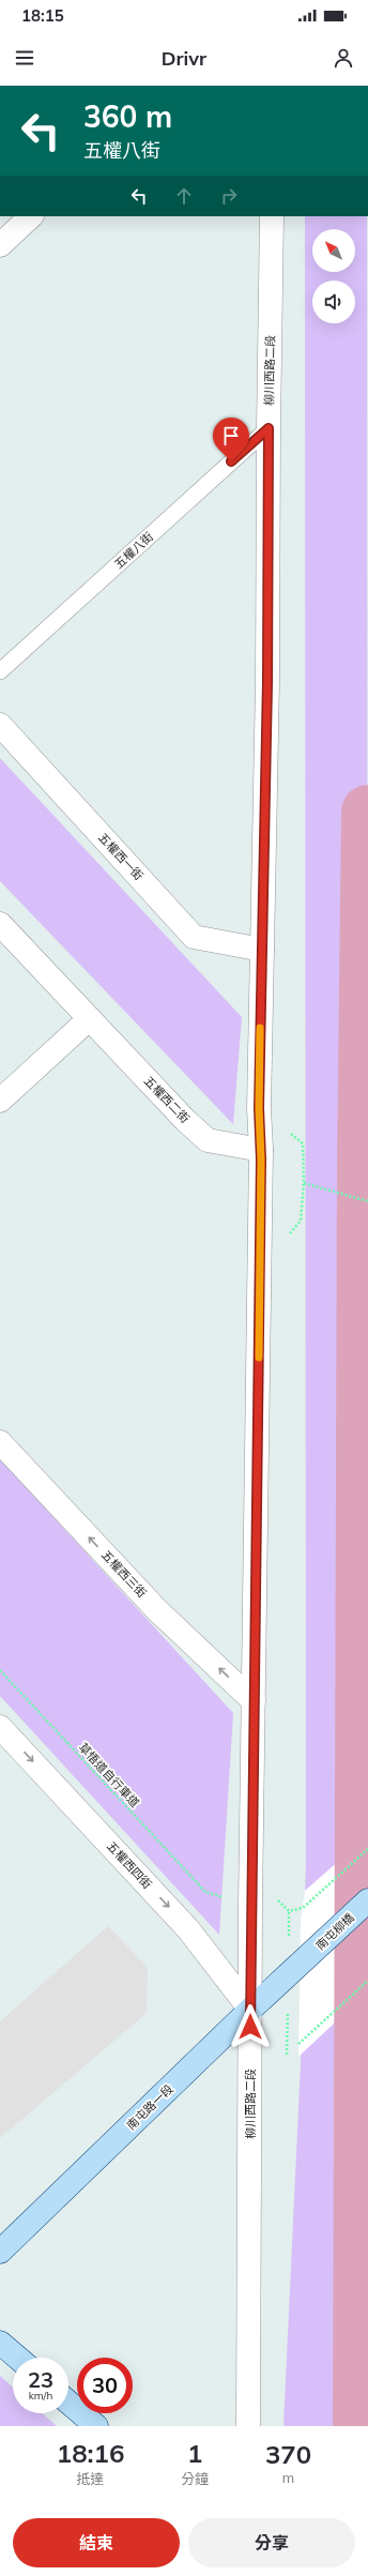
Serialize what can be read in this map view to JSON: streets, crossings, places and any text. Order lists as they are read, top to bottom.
{
  "streets": {
    "main road": ["南屯柳橋", "南屯路一段"],
    "street": [
      "柳川西路二段",
      "五權西一街",
      "五權西二街",
      "五權西三街",
      "五權西四街"
    ],
    "lane": ["五權八街"],
    "path": ["草悟道自行車道"]
  },
  "crossings": [
    ["柳川西路二段", "五權八街"],
    ["柳川西路二段", "五權西一街"],
    ["柳川西路二段", "五權西二街"],
    ["柳川西路二段", "五權西三街"],
    ["柳川西路二段", "五權西四街"],
    ["柳川西路二段", "南屯路一段"],
    ["五權西四街", "南屯路一段"],
    ["南屯柳橋", "南屯路一段"]
  ],
  "one_way": ["五權西三街", "五權西四街"],
  "north": "top left",
  "page": {
    "status": "18:15",
    "header": "Drivr",
    "turn": ["360 m", "五權八街"],
    "speed": "23 km/h",
    "limit": "30",
    "eta": [
      "18:16",
      "抵達",
      "1",
      "分鐘",
      "370",
      "m"
    ],
    "buttons": ["結束", "分享"]
  }
}
